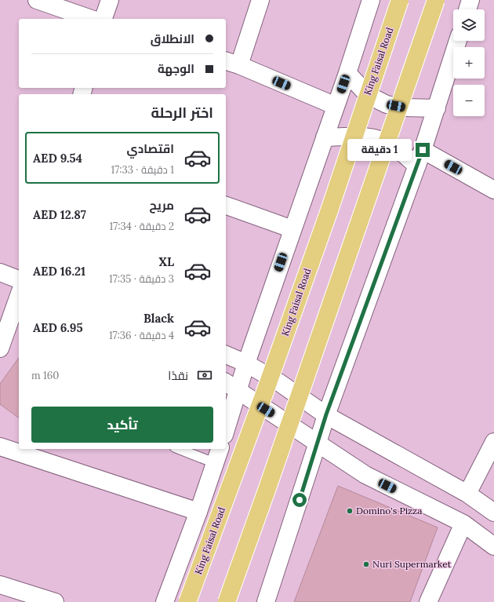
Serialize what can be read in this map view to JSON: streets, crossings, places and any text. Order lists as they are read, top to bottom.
{
  "streets": {
    "highway": ["King Faisal Road"]
  },
  "places": ["Domino's Pizza", "Nuri Supermarket"],
  "page": {
    "map_buttons": ["+", "−"],
    "banner": ["الانطلاق", "الوجهة"],
    "heading": "اختر الرحلة",
    "list": [
      {
        "name": "اقتصادي",
        "note": "1 دقيقة · 17:33",
        "value": "AED 9.54"
      },
      {
        "name": "مريح",
        "note": "2 دقيقة · 17:34",
        "value": "AED 12.87"
      },
      {
        "name": "XL",
        "note": "3 دقيقة · 17:35",
        "value": "AED 16.21"
      },
      {
        "name": "Black",
        "note": "4 دقيقة · 17:36",
        "value": "AED 6.95"
      }
    ],
    "bubble": "1 دقيقة",
    "pay": ["نقدًا", "160 m"],
    "buttons": "تأكيد"
  }
}
